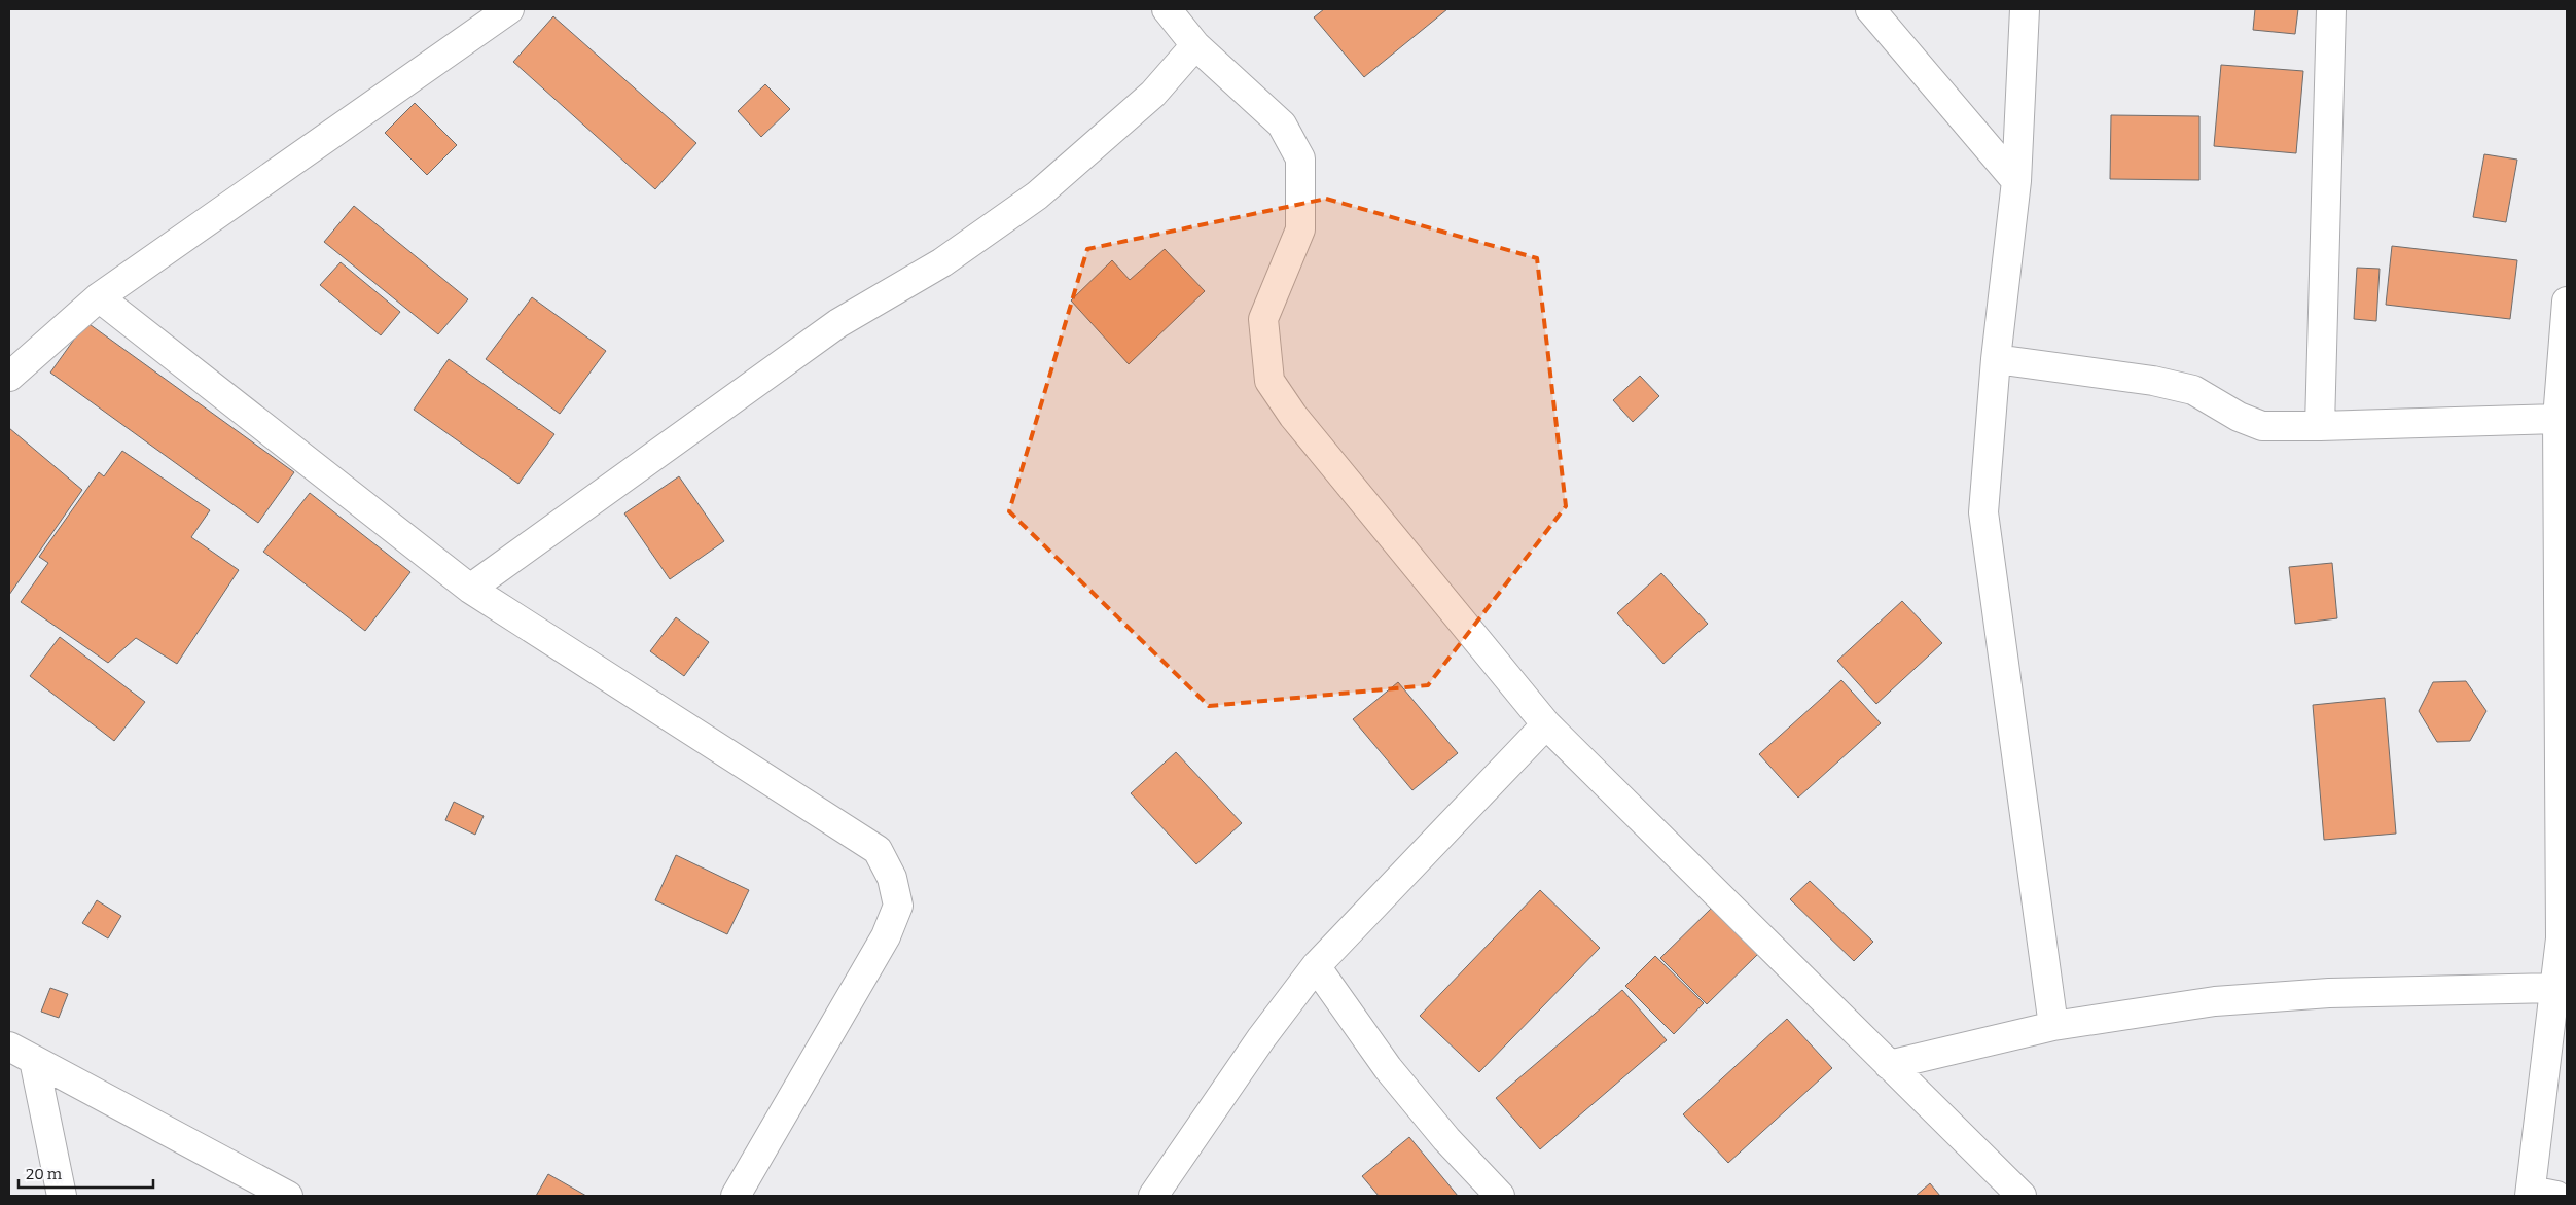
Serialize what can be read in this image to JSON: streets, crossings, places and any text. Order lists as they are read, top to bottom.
{
  "scale_bar": "20 m"
}
